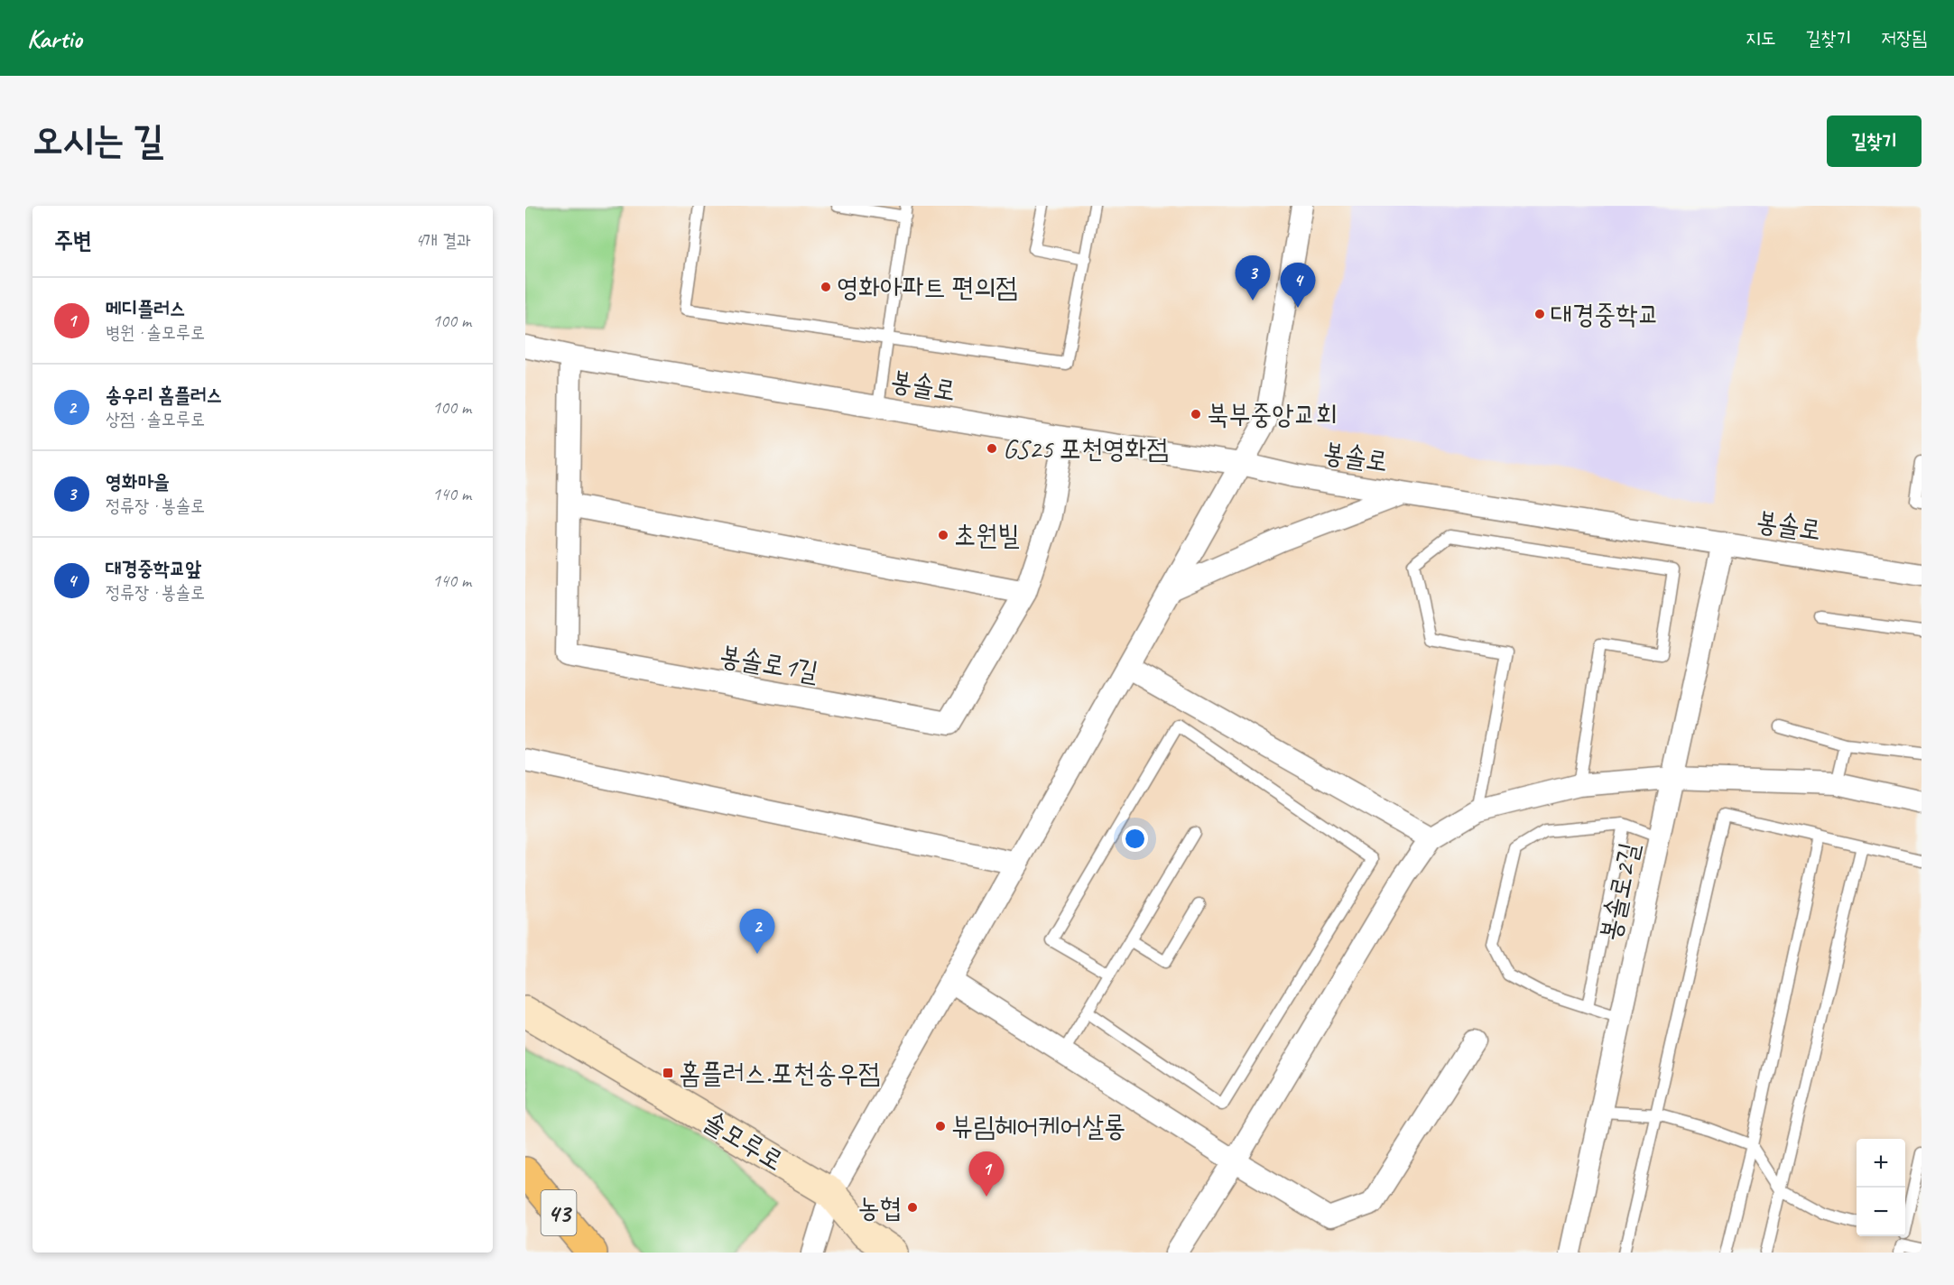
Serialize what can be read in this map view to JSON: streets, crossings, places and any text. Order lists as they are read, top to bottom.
{
  "streets": {
    "main road": ["솔모루로", "43"],
    "street": ["봉솔로", "봉솔로1길", "봉솔로2길"]
  },
  "crossings": [
    ["봉솔로", "봉솔로1길"],
    ["봉솔로", "봉솔로2길"]
  ],
  "places": {
    "other": [
      "영화아파트 편의점",
      "대경중학교",
      "북부중앙교회",
      "GS25 포천영화점",
      "초원빌",
      "뷰림헤어케어살롱",
      "농협"
    ],
    "transit": ["홈플러스.포천송우점"]
  },
  "page": {
    "header": "Kartio",
    "nav": ["지도", "길찾기", "저장됨"],
    "buttons": "길찾기",
    "title": "오시는 길",
    "heading": ["주변", "4개 결과"],
    "pins": [
      "3",
      "4",
      "2",
      "1"
    ],
    "list": [
      {
        "mark": "1",
        "name": "메디플러스",
        "note": "병원 · 솔모루로",
        "value": "100 m"
      },
      {
        "mark": "2",
        "name": "송우리 홈플러스",
        "note": "상점 · 솔모루로",
        "value": "100 m"
      },
      {
        "mark": "3",
        "name": "영화마을",
        "note": "정류장 · 봉솔로",
        "value": "140 m"
      },
      {
        "mark": "4",
        "name": "대경중학교앞",
        "note": "정류장 · 봉솔로",
        "value": "140 m"
      }
    ],
    "map_buttons": ["+", "−"]
  }
}
